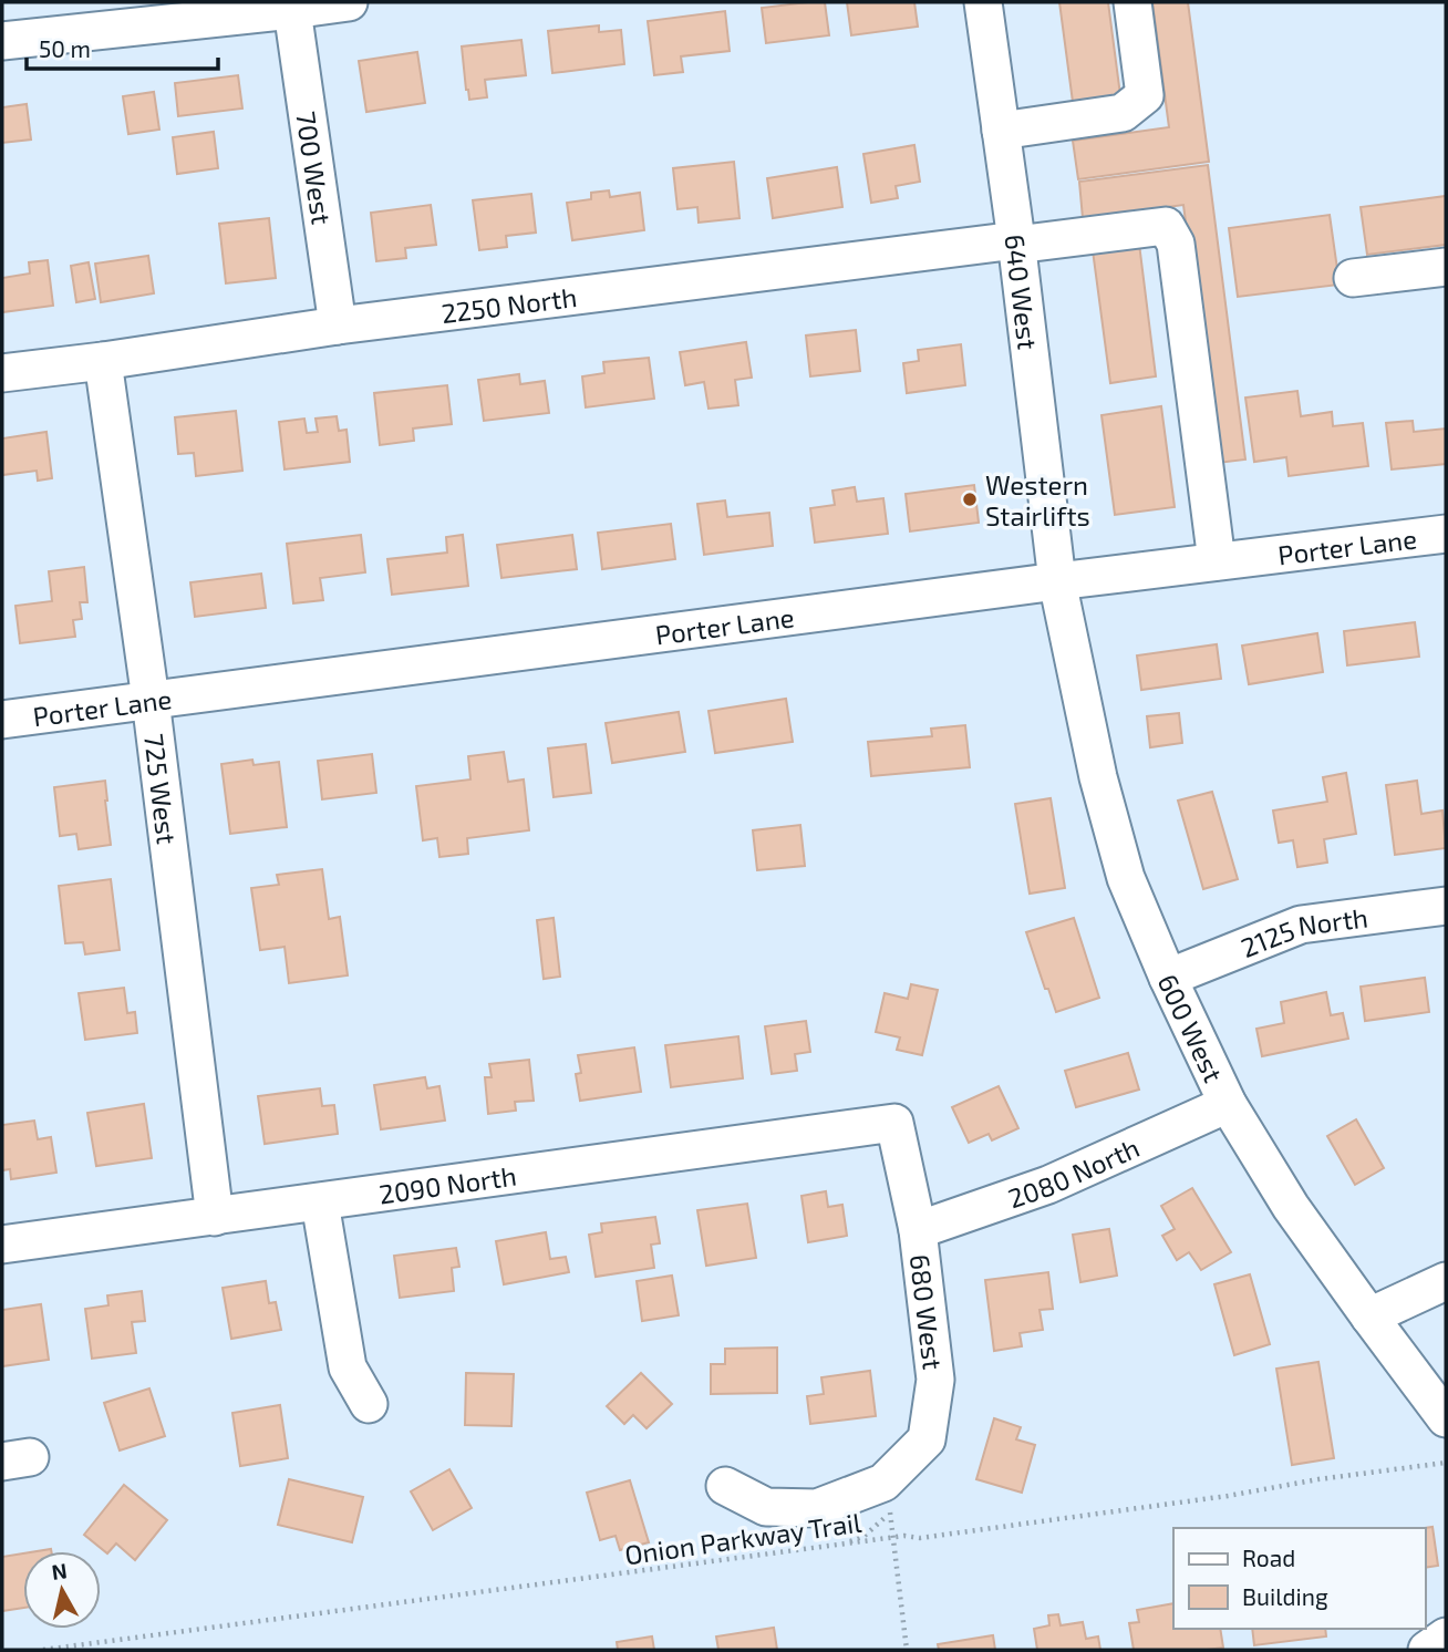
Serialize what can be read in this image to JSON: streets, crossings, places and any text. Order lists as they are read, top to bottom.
{
  "streets": {
    "street": [
      "700 West",
      "640 West",
      "2250 North",
      "Porter Lane",
      "725 West",
      "2125 North",
      "600 West",
      "2080 North",
      "2090 North",
      "680 West"
    ],
    "path": ["Onion Parkway Trail"]
  },
  "crossings": [
    ["700 West", "2250 North"],
    ["640 West", "2250 North"],
    ["640 West", "Porter Lane"],
    ["640 West", "600 West"],
    ["2250 North", "Porter Lane"],
    ["2250 North", "725 West"],
    ["Porter Lane", "725 West"],
    ["Porter Lane", "600 West"],
    ["725 West", "2090 North"],
    ["2125 North", "600 West"],
    ["600 West", "2080 North"],
    ["2080 North", "680 West"],
    ["2090 North", "680 West"]
  ],
  "places": ["Western Stairlifts"],
  "legend": ["Road", "Building"],
  "scale_bar": "50 m",
  "north": "top"
}
